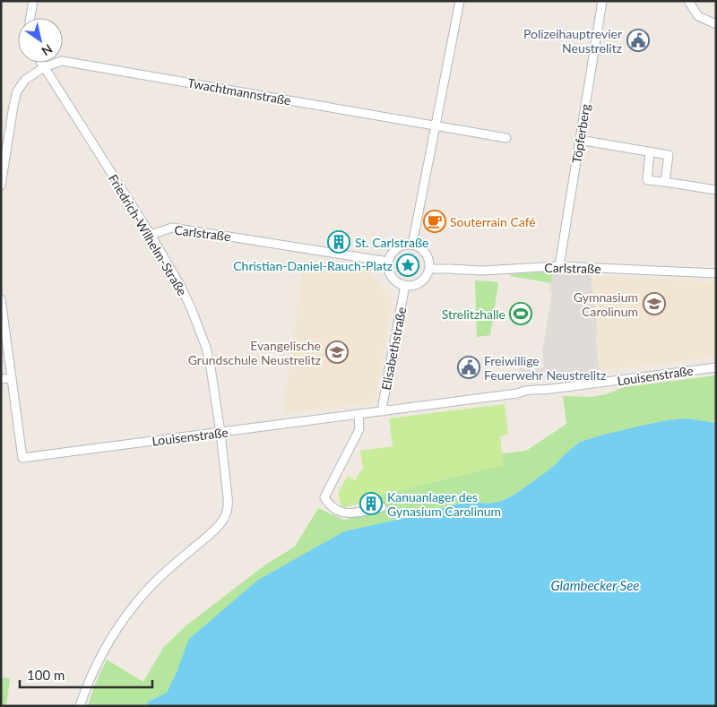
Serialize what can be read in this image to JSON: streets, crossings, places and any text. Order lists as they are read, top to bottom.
{
  "streets": {
    "street": [
      "Twachtmannstraße",
      "Töpferberg",
      "Carlstraße",
      "Friedrich-Wilhelm-Straße",
      "Elisabethstraße",
      "Louisenstraße"
    ]
  },
  "crossings": [
    ["Twachtmannstraße", "Friedrich-Wilhelm-Straße"],
    ["Töpferberg", "Carlstraße"],
    ["Carlstraße", "Friedrich-Wilhelm-Straße"],
    ["Carlstraße", "Elisabethstraße"],
    ["Friedrich-Wilhelm-Straße", "Louisenstraße"],
    ["Elisabethstraße", "Louisenstraße"]
  ],
  "water": ["Glambecker See"],
  "places": {
    "public building": ["Polizeihauptrevier Neustrelitz", "Freiwillige Feuerwehr Neustrelitz"],
    "cafe": ["Souterrain Café"],
    "building": ["St. Carlstraße", "Kanuanlager des Gynasium Carolinum"],
    "place": ["Christian-Daniel-Rauch-Platz"],
    "school or university": ["Gymnasium Carolinum", "Evangelische Grundschule Neustrelitz"],
    "sports": ["Strelitzhalle"]
  },
  "scale_bar": "100 m",
  "north": "bottom right"
}
